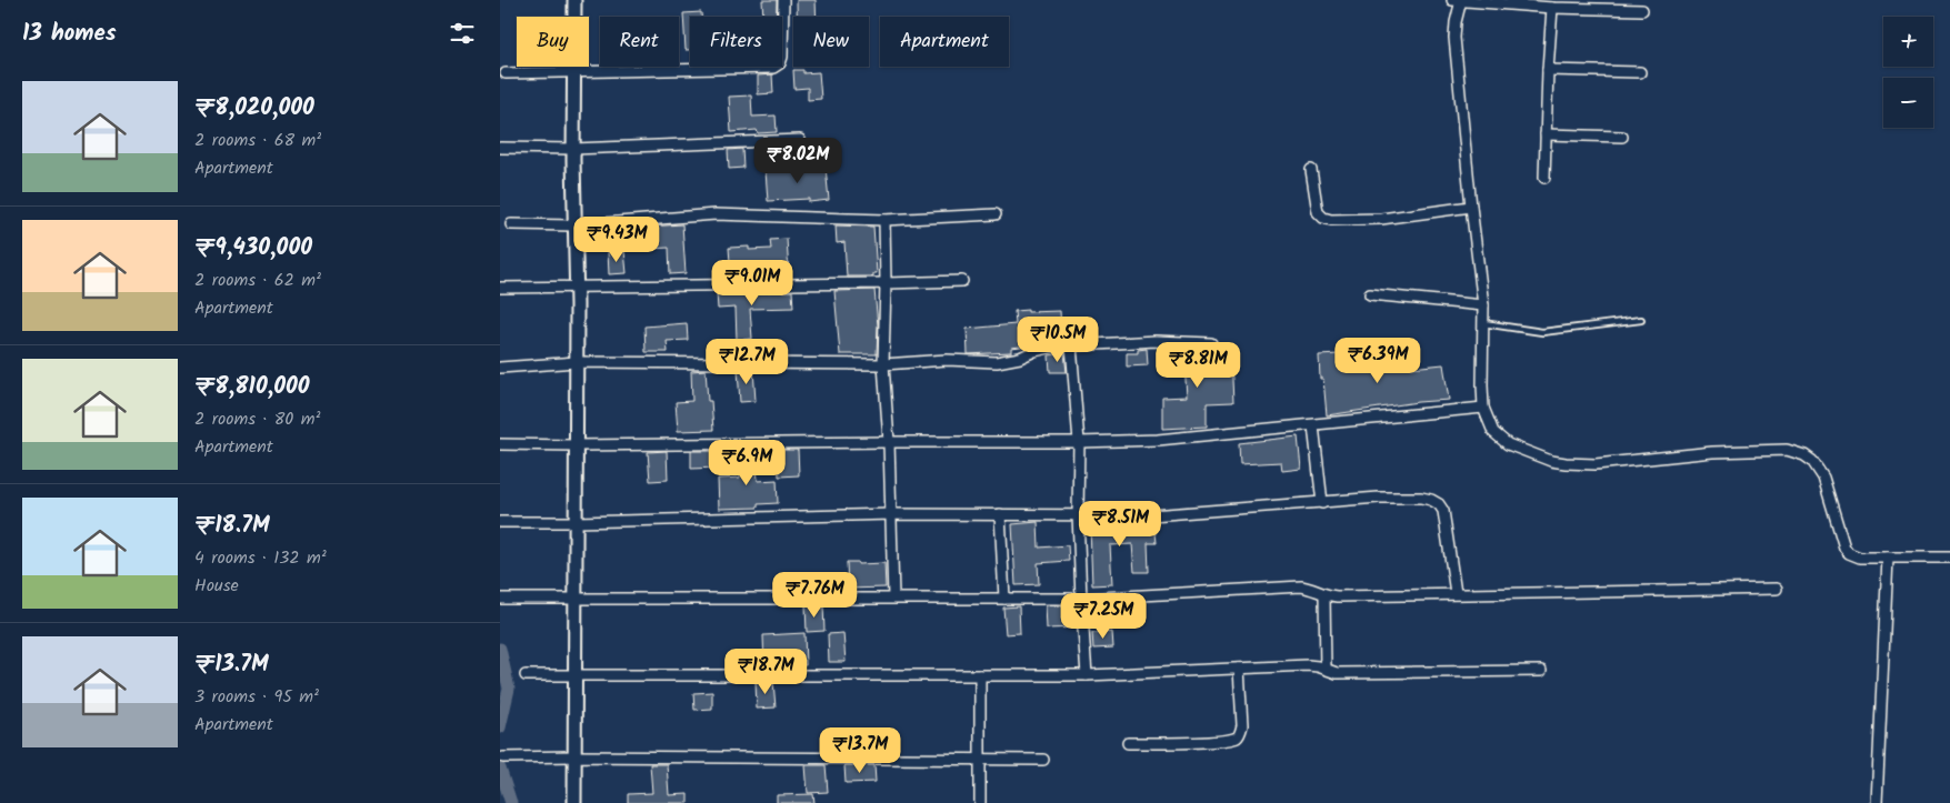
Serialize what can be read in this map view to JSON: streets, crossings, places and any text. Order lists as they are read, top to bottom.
{
  "page": {
    "heading": "13 homes",
    "map_buttons": ["+", "−"],
    "chip": [
      "Buy",
      "Rent",
      "Filters",
      "New",
      "Apartment"
    ],
    "list": [
      {
        "name": "₹8,020,000",
        "note": "2 rooms · 68 m² · Apartment"
      },
      {
        "name": "₹9,430,000",
        "note": "2 rooms · 62 m² · Apartment"
      },
      {
        "name": "₹8,810,000",
        "note": "2 rooms · 80 m² · Apartment"
      },
      {
        "name": "₹18.7M",
        "note": "4 rooms · 132 m² · House"
      },
      {
        "name": "₹13.7M",
        "note": "3 rooms · 95 m² · Apartment"
      }
    ],
    "price": [
      "₹8.02M",
      "₹9.43M",
      "₹9.01M",
      "₹10.5M",
      "₹6.39M",
      "₹12.7M",
      "₹8.81M",
      "₹6.9M",
      "₹8.51M",
      "₹7.76M",
      "₹7.25M",
      "₹18.7M",
      "₹13.7M"
    ]
  }
}
